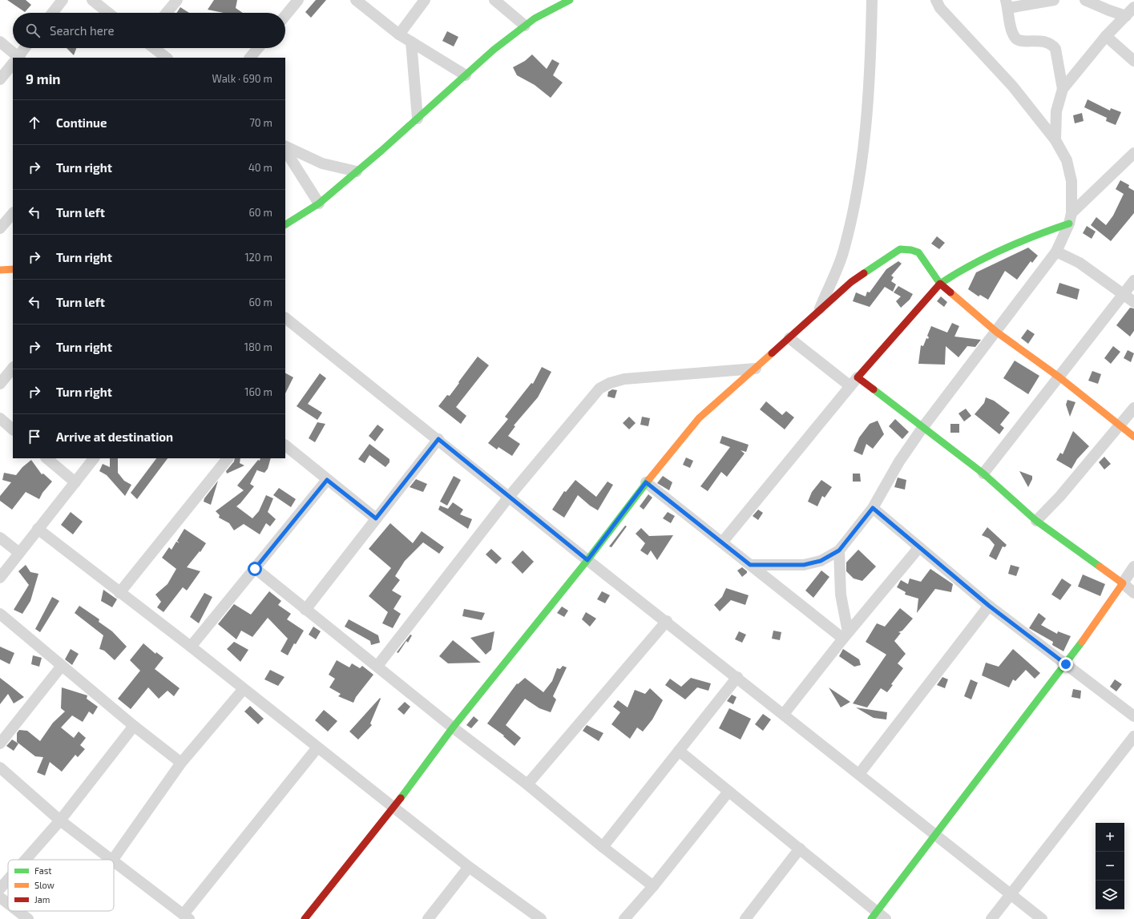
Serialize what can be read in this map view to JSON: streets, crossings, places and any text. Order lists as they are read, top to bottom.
{
  "legend": ["Fast", "Slow", "Jam"],
  "page": {
    "search": "Search here",
    "heading": ["9 min", "Walk · 690 m"],
    "list": [
      ["Continue", "70 m"],
      ["Turn right", "40 m"],
      ["Turn left", "60 m"],
      ["Turn right", "120 m"],
      ["Turn left", "60 m"],
      ["Turn right", "180 m"],
      ["Turn right", "160 m"],
      "Arrive at destination"
    ],
    "map_buttons": ["+", "−"]
  }
}
